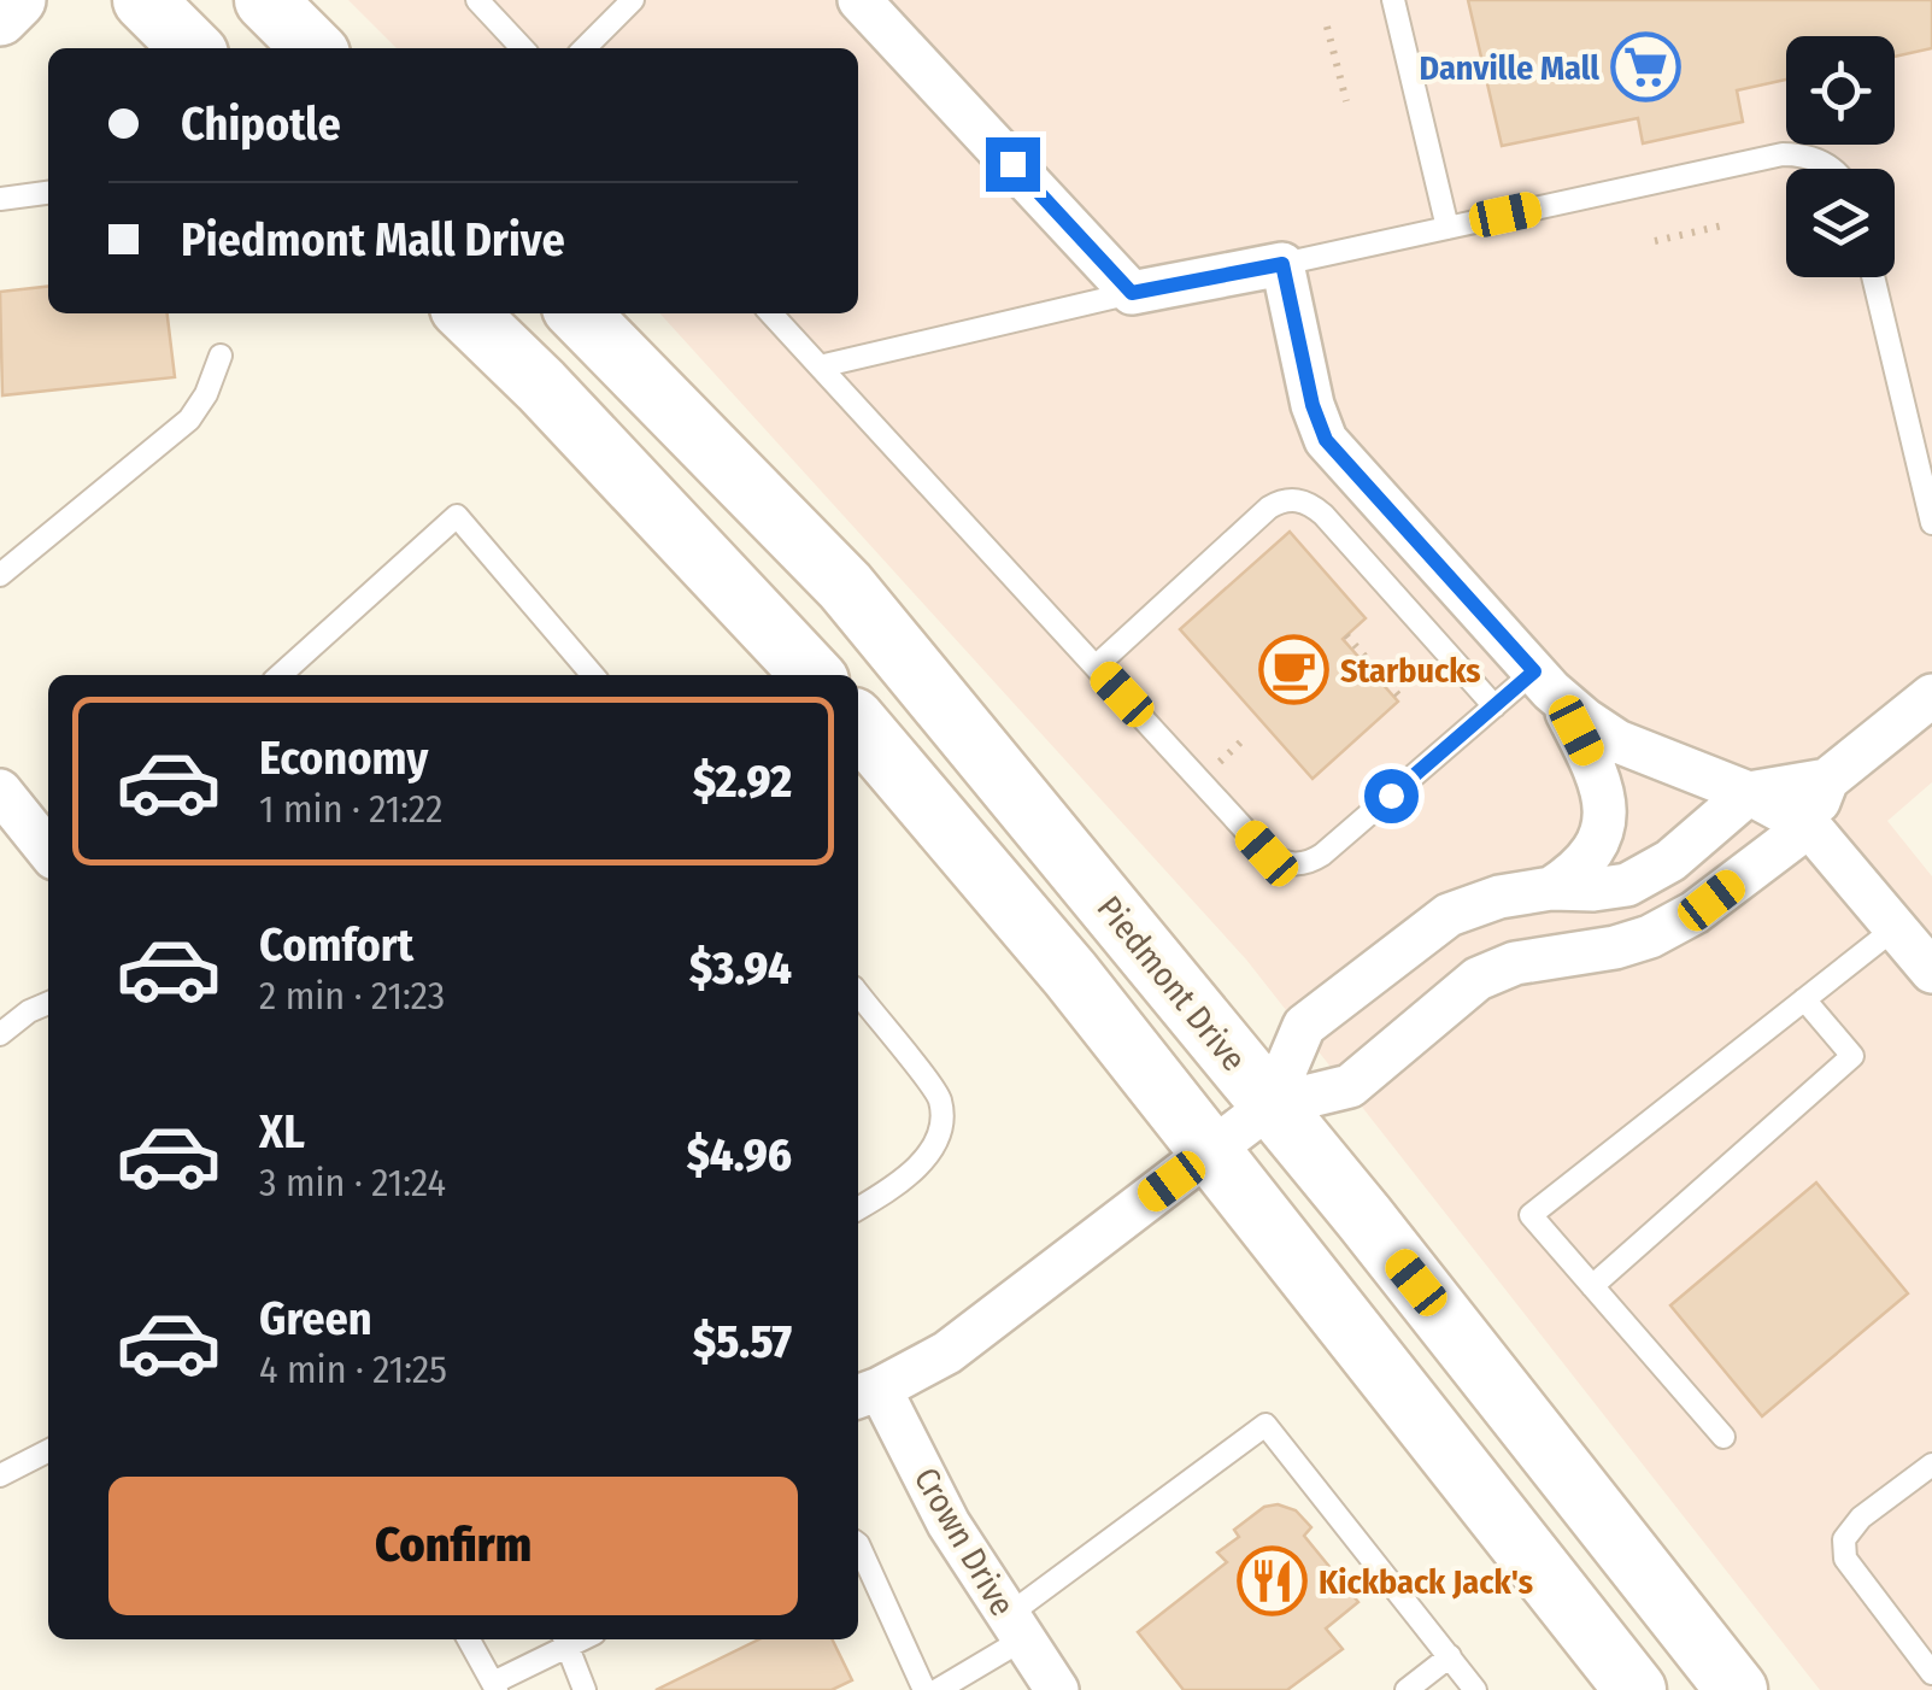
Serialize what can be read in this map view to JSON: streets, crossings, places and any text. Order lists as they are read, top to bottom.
{
  "streets": {
    "main road": ["Piedmont Drive"],
    "street": ["Crown Drive"]
  },
  "places": {
    "supermarket": ["Danville Mall"],
    "cafe": ["Starbucks"],
    "restaurant": ["Kickback Jack's"]
  },
  "page": {
    "banner": ["Chipotle", "Piedmont Mall Drive"],
    "list": [
      {
        "name": "Economy",
        "note": "1 min · 21:22",
        "value": "$2.92"
      },
      {
        "name": "Comfort",
        "note": "2 min · 21:23",
        "value": "$3.94"
      },
      {
        "name": "XL",
        "note": "3 min · 21:24",
        "value": "$4.96"
      },
      {
        "name": "Green",
        "note": "4 min · 21:25",
        "value": "$5.57"
      }
    ],
    "buttons": "Confirm"
  }
}
